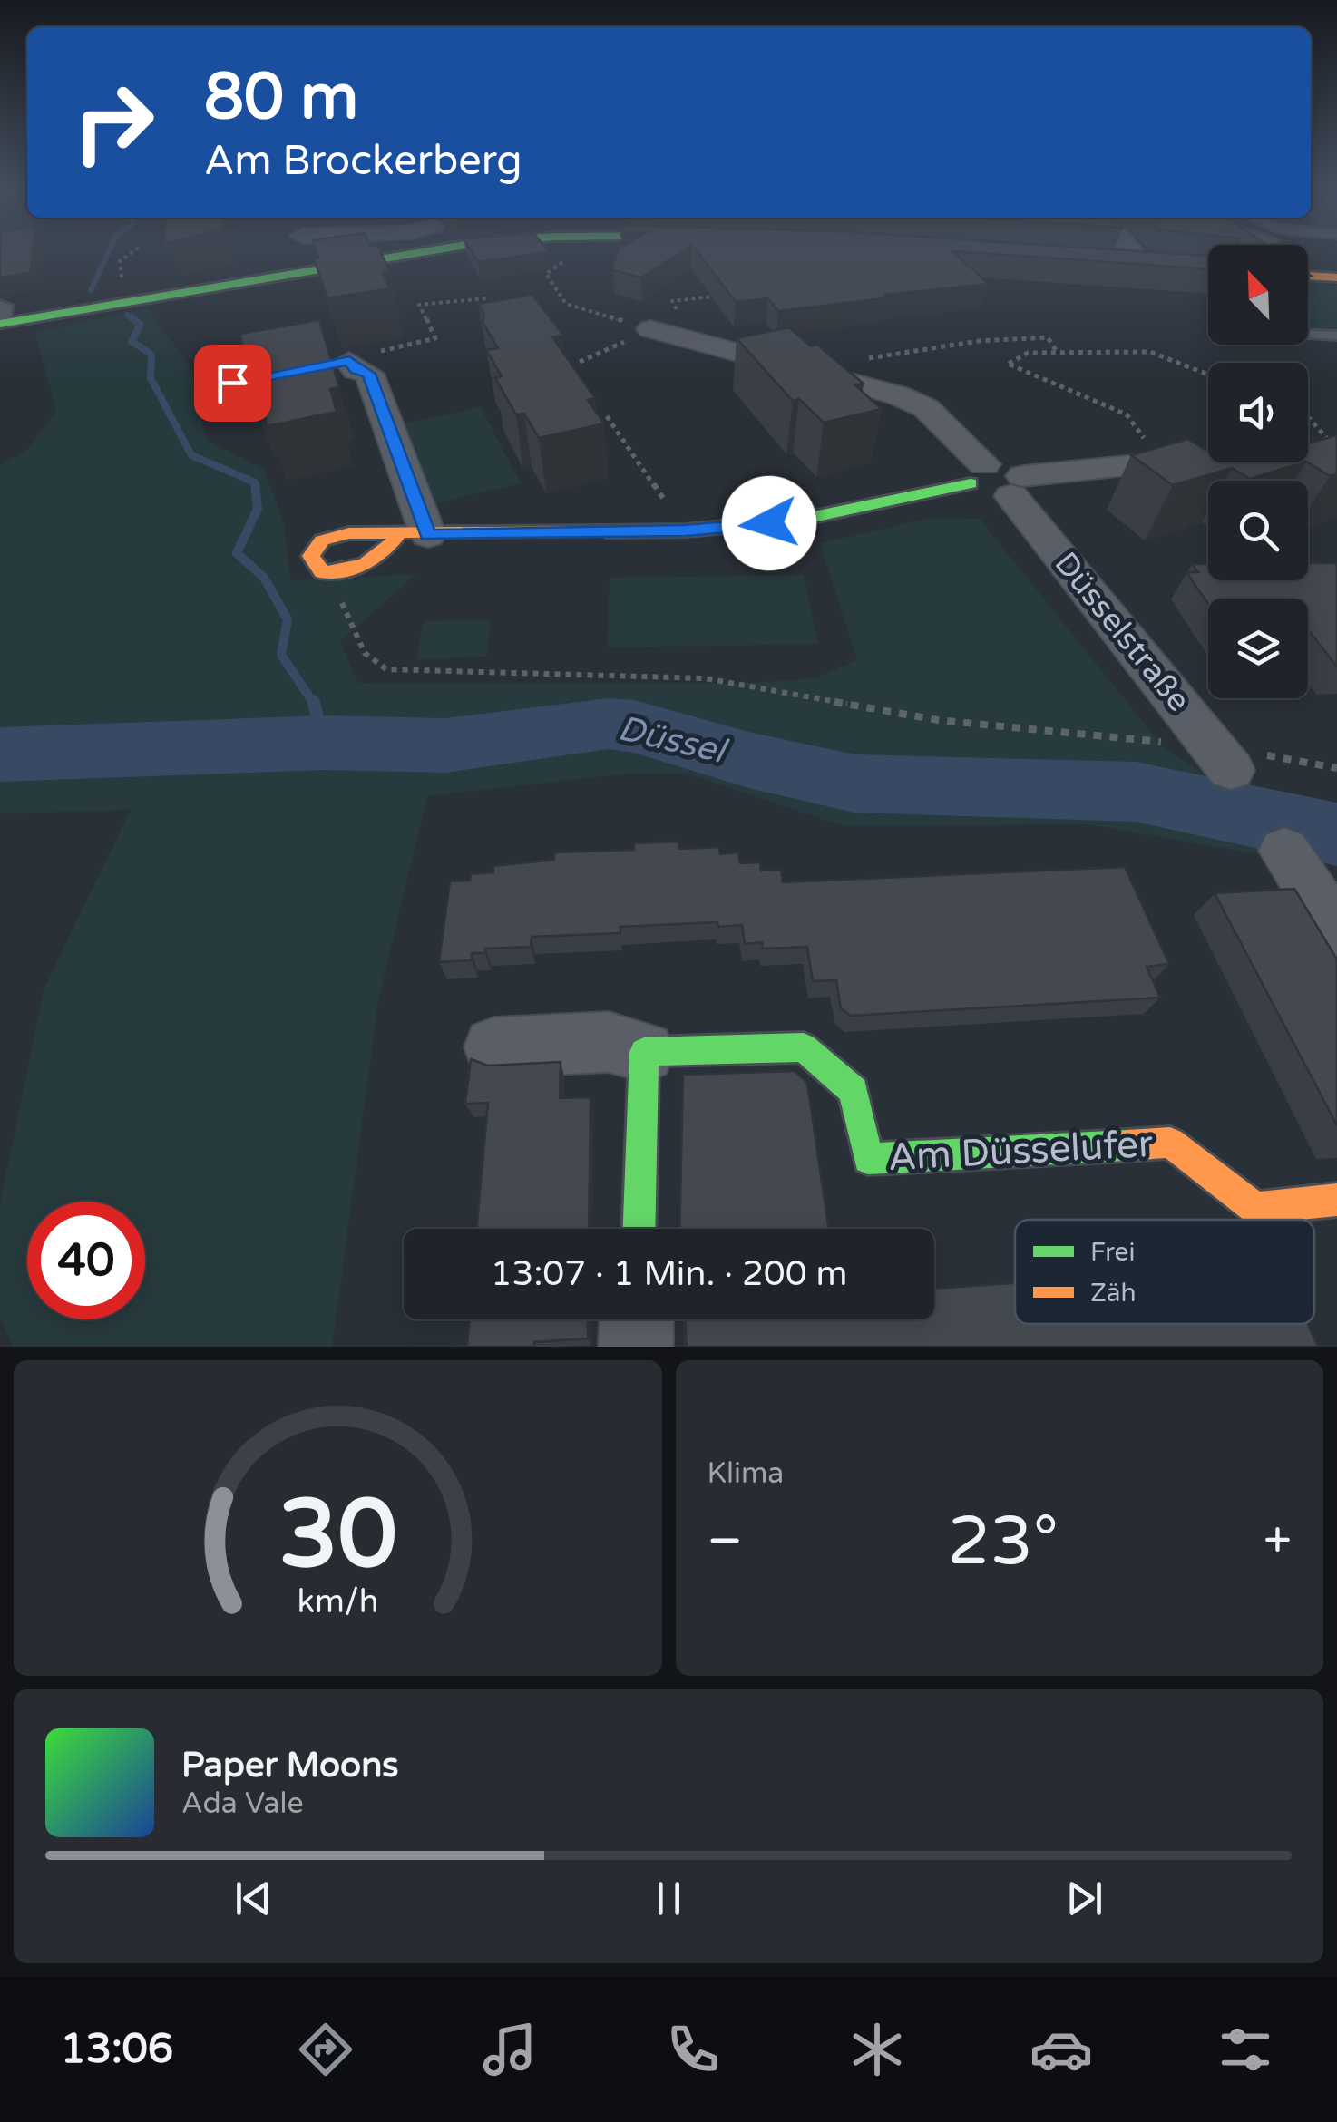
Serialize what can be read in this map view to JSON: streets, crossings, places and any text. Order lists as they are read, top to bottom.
{
  "streets": {
    "main road": ["Am Düsselufer"],
    "street": ["Düsselstraße"]
  },
  "water": ["Düssel"],
  "legend": ["Frei", "Zäh"],
  "north": "top left",
  "page": {
    "turn": ["80 m", "Am Brockerberg"],
    "limit": "40",
    "trip": "13:07 · 1 Min. · 200 m",
    "tile": "Klima",
    "heat": ["−", "23°", "+"],
    "song": ["Paper Moons", "Ada Vale"],
    "tabs": "13:06",
    "gauge": ["30", "km/h"]
  }
}
